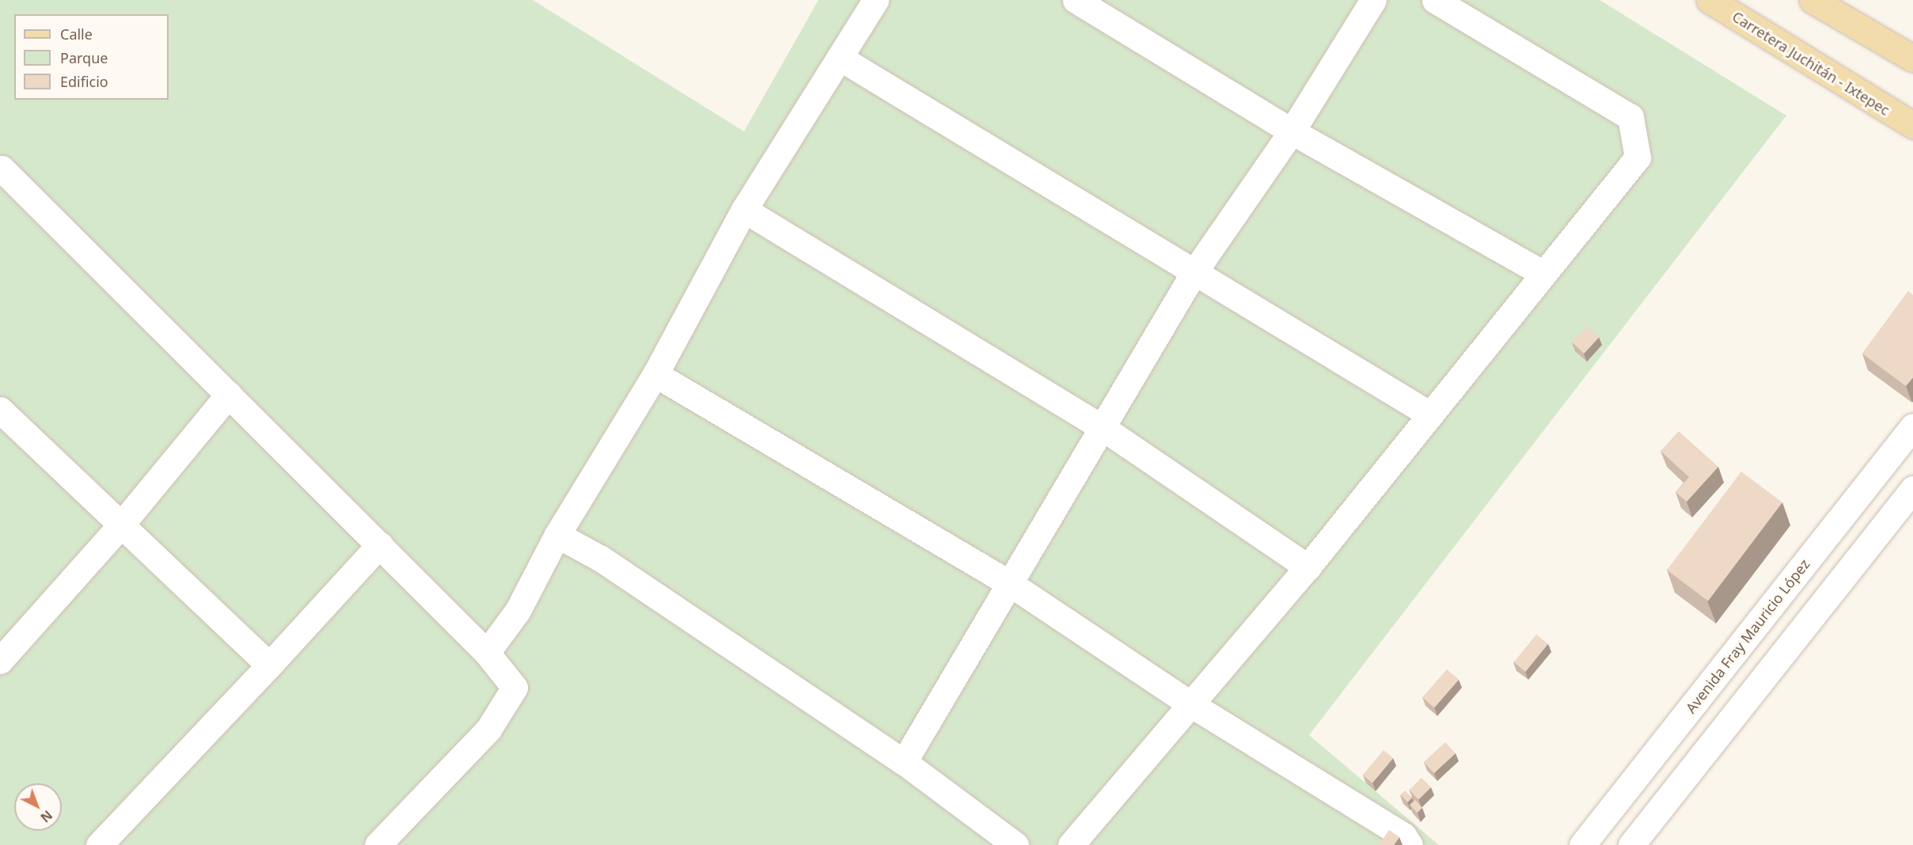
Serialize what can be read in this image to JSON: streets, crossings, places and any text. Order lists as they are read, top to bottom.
{
  "streets": {
    "main road": ["Carretera Juchitán - Ixtepec"],
    "street": ["Avenida Fray Mauricio López"]
  },
  "legend": ["Calle", "Parque", "Edificio"],
  "north": "bottom right"
}
